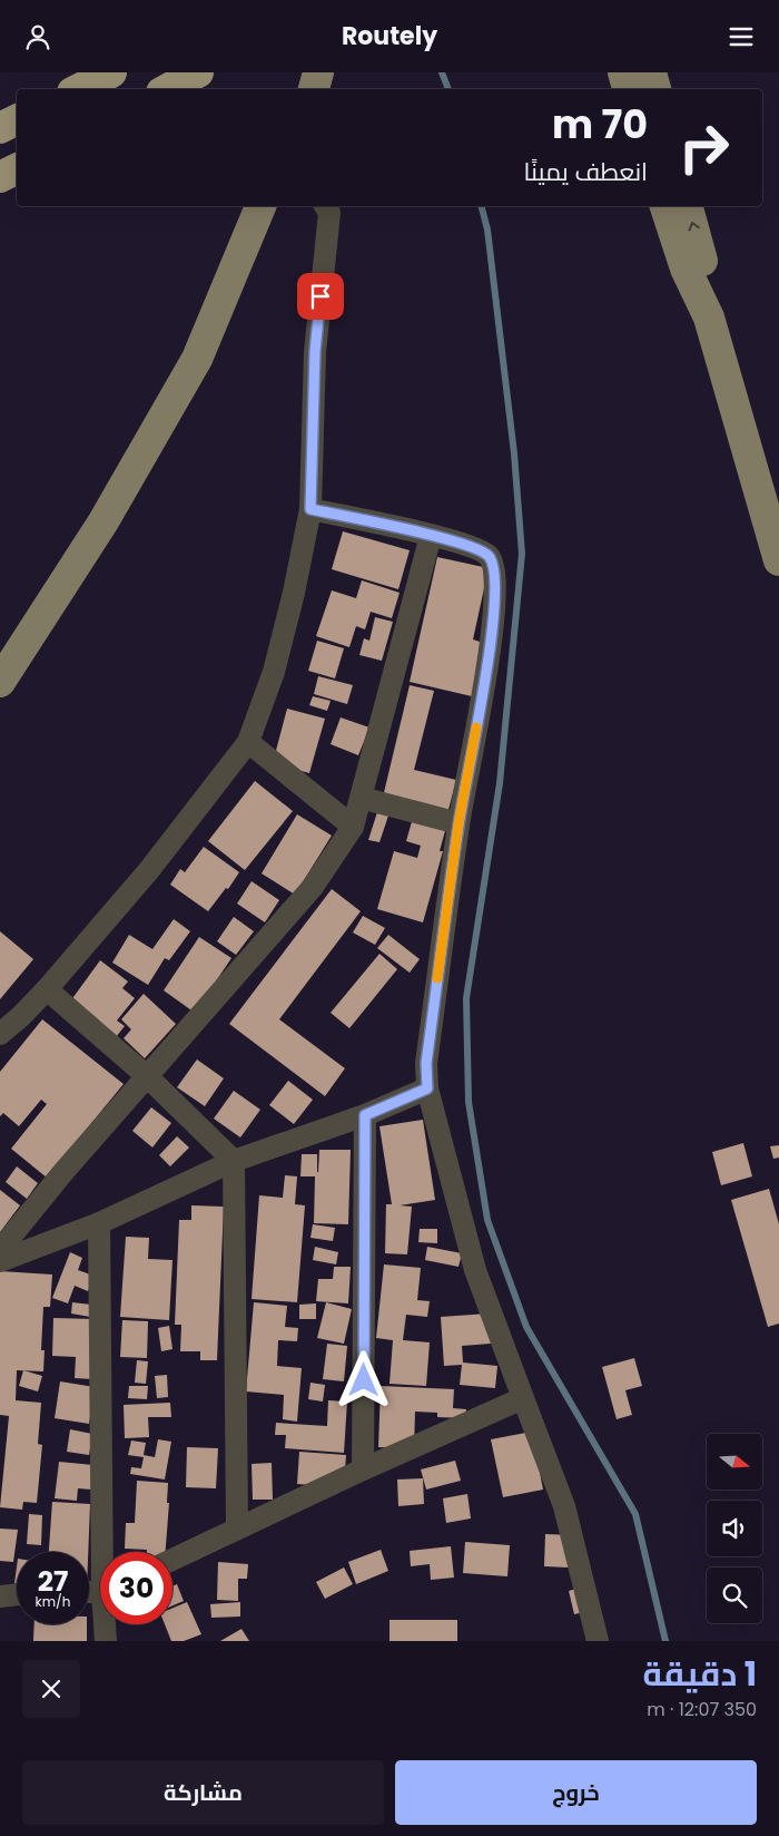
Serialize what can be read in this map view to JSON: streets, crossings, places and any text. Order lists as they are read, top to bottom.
{
  "north": "right",
  "page": {
    "header": "Routely",
    "turn": ["70 m", "انعطف يمينًا"],
    "speed": "27 km/h",
    "limit": "30",
    "heading": ["1 دقيقة", "350 m · 12:07"],
    "buttons": ["خروج", "مشاركة"]
  }
}
